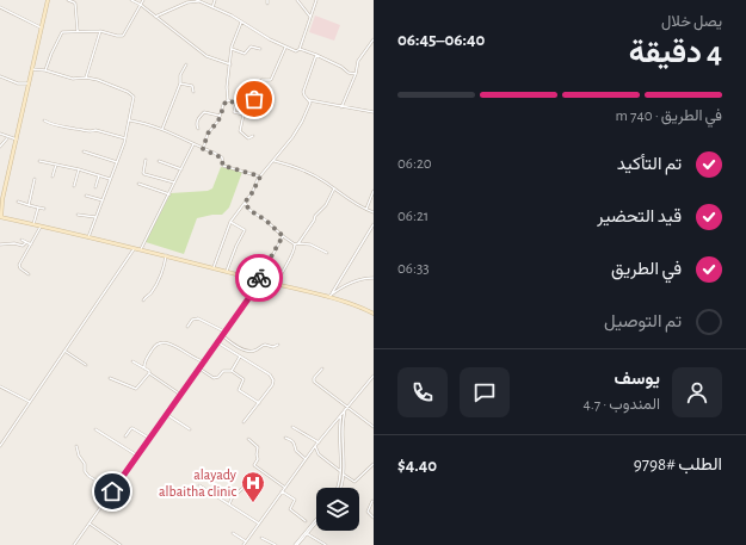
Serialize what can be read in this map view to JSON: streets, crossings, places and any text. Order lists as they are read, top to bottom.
{
  "places": {
    "hospital": ["alayady albaitha clinic"]
  },
  "page": {
    "heading": ["4 دقيقة", "يصل خلال", "06:40–06:45"],
    "panel": [
      "يوسف",
      "المندوب · 4.7",
      "الطلب #9798",
      "$4.40"
    ],
    "bar": "في الطريق · 740 m",
    "list": [
      ["تم التأكيد", "06:20"],
      ["قيد التحضير", "06:21"],
      ["في الطريق", "06:33"],
      "تم التوصيل"
    ]
  }
}
